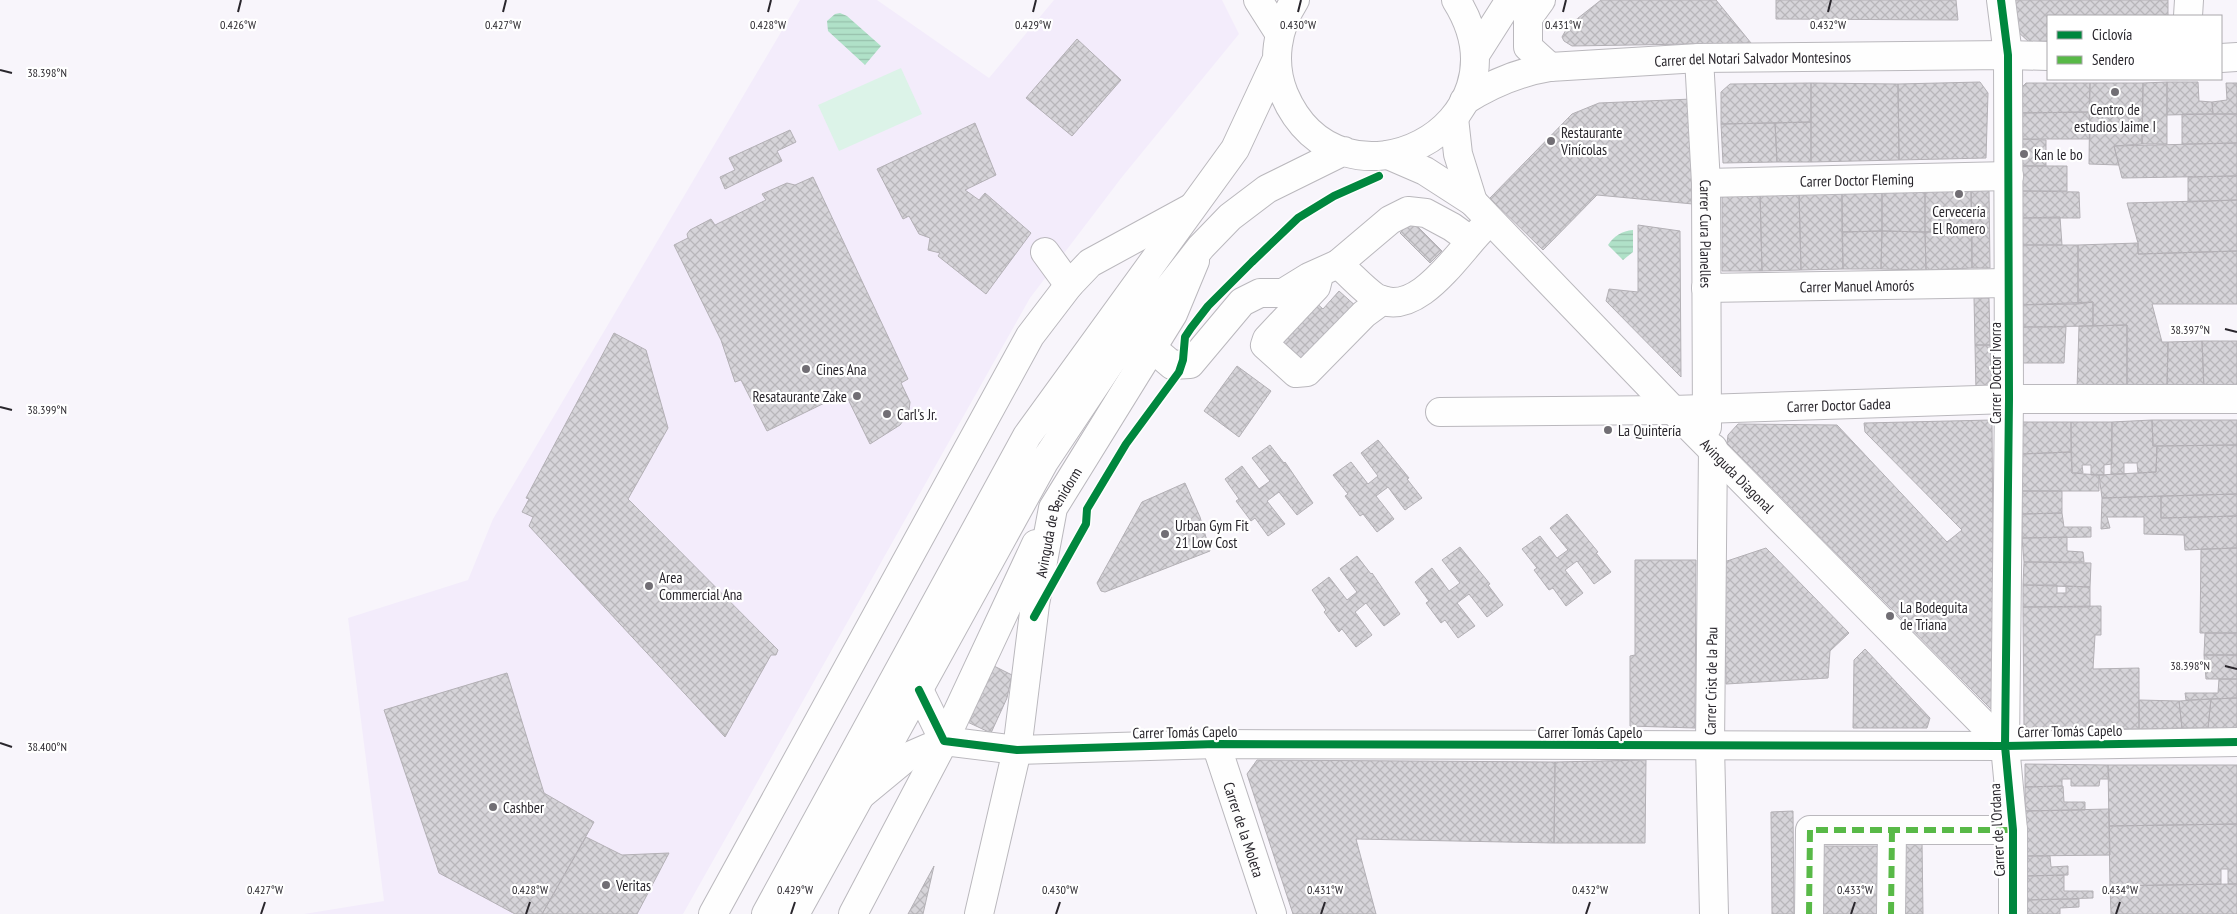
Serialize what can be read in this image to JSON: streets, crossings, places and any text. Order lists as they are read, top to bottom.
{
  "streets": {
    "street": [
      "Carrer del Notari Salvador Montesinos",
      "Carrer Doctor Fleming",
      "Carrer Cura Planelles",
      "Carrer Manuel Amorós",
      "Carrer Doctor Ivorra",
      "Carrer Doctor Gadea",
      "Avinguda Diagonal",
      "Avinguda de Benidorm",
      "Carrer Crist de la Pau",
      "Carrer Tomás Capelo",
      "Carrer de la Moleta",
      "Carrer de l'Ordana"
    ]
  },
  "crossings": [
    ["Carrer del Notari Salvador Montesinos", "Carrer Cura Planelles"],
    ["Carrer del Notari Salvador Montesinos", "Carrer Doctor Ivorra"],
    ["Carrer del Notari Salvador Montesinos", "Avinguda Diagonal"],
    ["Carrer Doctor Fleming", "Carrer Cura Planelles"],
    ["Carrer Doctor Fleming", "Carrer Doctor Ivorra"],
    ["Carrer Cura Planelles", "Carrer Manuel Amorós"],
    ["Carrer Cura Planelles", "Carrer Doctor Gadea"],
    ["Carrer Cura Planelles", "Avinguda Diagonal"],
    ["Carrer Cura Planelles", "Carrer Crist de la Pau"],
    ["Carrer Manuel Amorós", "Carrer Doctor Ivorra"],
    ["Carrer Doctor Ivorra", "Carrer Doctor Gadea"],
    ["Carrer Doctor Ivorra", "Avinguda Diagonal"],
    ["Carrer Doctor Ivorra", "Carrer Tomás Capelo"],
    ["Carrer Doctor Ivorra", "Carrer de l'Ordana"],
    ["Carrer Doctor Gadea", "Avinguda Diagonal"],
    ["Avinguda Diagonal", "Carrer Crist de la Pau"],
    ["Avinguda Diagonal", "Carrer Tomás Capelo"],
    ["Avinguda Diagonal", "Carrer de l'Ordana"],
    ["Avinguda de Benidorm", "Carrer Tomás Capelo"],
    ["Carrer Crist de la Pau", "Carrer Tomás Capelo"],
    ["Carrer Tomás Capelo", "Carrer de la Moleta"],
    ["Carrer Tomás Capelo", "Carrer de l'Ordana"]
  ],
  "places": [
    "Centro de estudios Jaime I",
    "Restaurante Vinícolas",
    "Kan le bo",
    "Cervecería El Romero",
    "Cines Ana",
    "Resataurante Zake",
    "Carl's Jr.",
    "La Quintería",
    "Urban Gym Fit 21 Low Cost",
    "Area Commercial Ana",
    "La Bodeguita de Triana",
    "Cashber",
    "Veritas"
  ],
  "legend": ["Ciclovía", "Sendero"],
  "coordinates": [
    "0.426°W",
    "0.427°W",
    "0.428°W",
    "0.429°W",
    "0.430°W",
    "0.431°W",
    "0.432°W",
    "38.398°N",
    "38.397°N",
    "38.399°N",
    "38.400°N",
    "0.433°W",
    "0.434°W"
  ]
}
